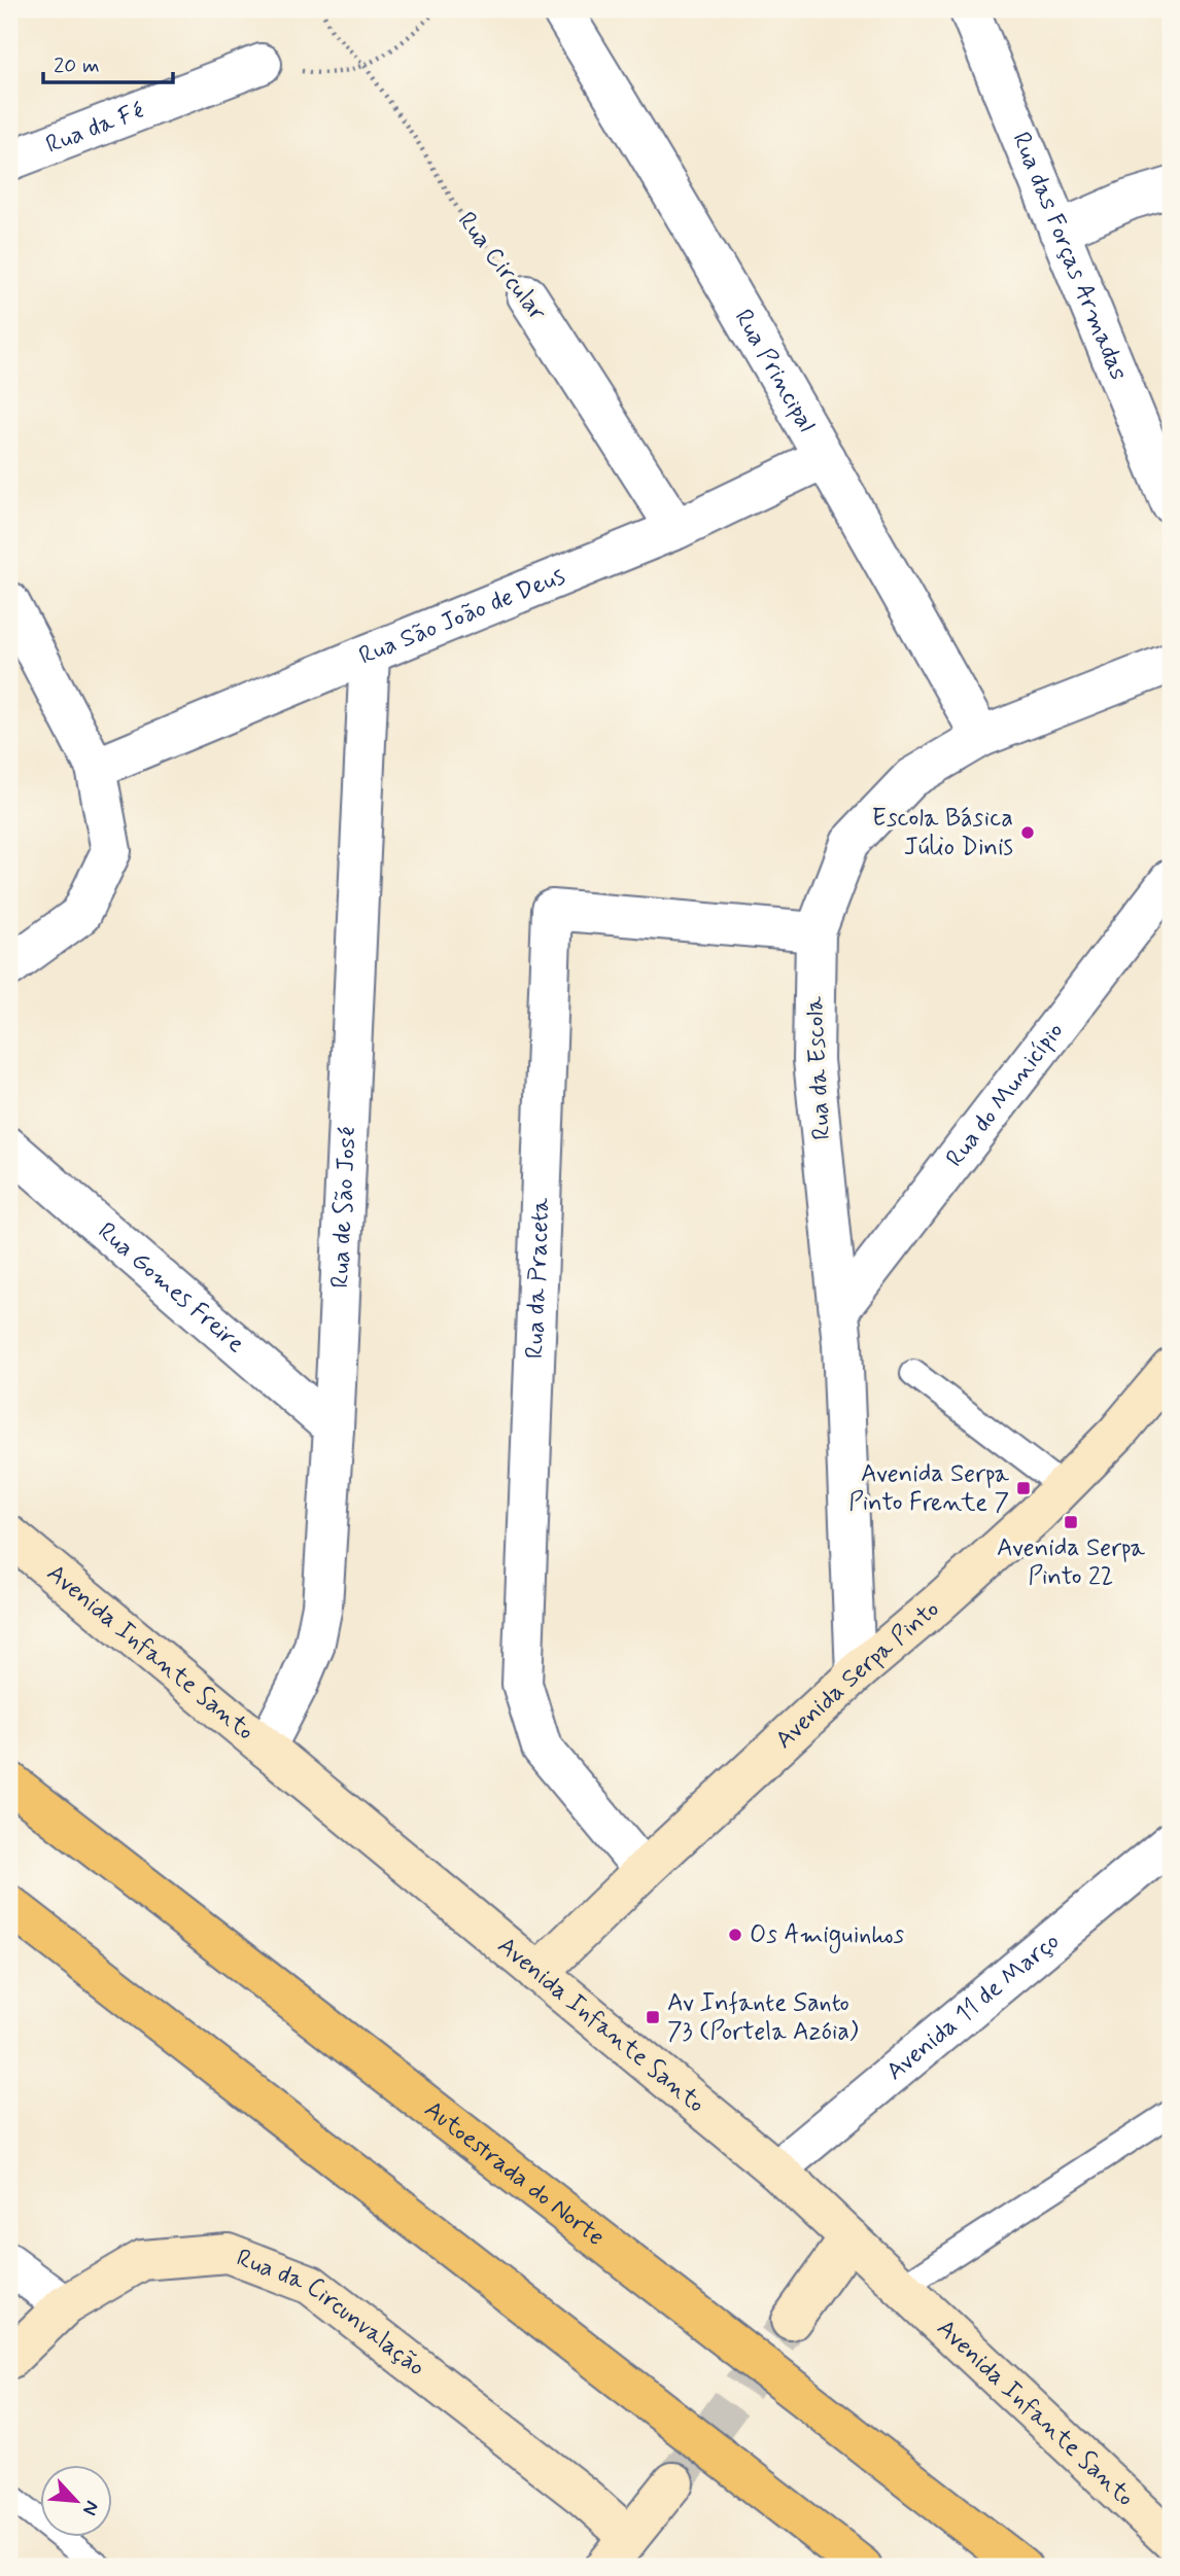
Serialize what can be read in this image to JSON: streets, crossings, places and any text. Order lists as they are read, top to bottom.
{
  "streets": {
    "highway": ["Autoestrada do Norte"],
    "street": [
      "Rua da Fé",
      "Rua das Forças Armadas",
      "Rua Circular",
      "Rua Principal",
      "Rua São João de Deus",
      "Rua da Escola",
      "Rua do Município",
      "Rua de São José",
      "Rua da Praceta",
      "Rua Gomes Freire",
      "Avenida Infante Santo",
      "Avenida Serpa Pinto",
      "Avenida 11 de Março",
      "Rua da Circunvalação"
    ]
  },
  "crossings": [
    ["Rua Circular", "Rua São João de Deus"],
    ["Rua Principal", "Rua São João de Deus"],
    ["Rua Principal", "Rua da Escola"],
    ["Rua São João de Deus", "Rua de São José"],
    ["Rua da Escola", "Rua do Município"],
    ["Rua da Escola", "Rua da Praceta"],
    ["Rua da Escola", "Avenida Serpa Pinto"],
    ["Rua de São José", "Rua Gomes Freire"],
    ["Rua de São José", "Avenida Infante Santo"],
    ["Rua da Praceta", "Avenida Serpa Pinto"],
    ["Avenida Infante Santo", "Avenida Serpa Pinto"],
    ["Avenida Infante Santo", "Avenida 11 de Março"]
  ],
  "places": {
    "other": ["Escola Básica Júlio Dinis", "Os Amiguinhos"],
    "transit": ["Avenida Serpa Pinto Frente 7", "Avenida Serpa Pinto 22", "Av Infante Santo 73 (Portela Azóia)"]
  },
  "scale_bar": "20 m",
  "north": "bottom right"
}
